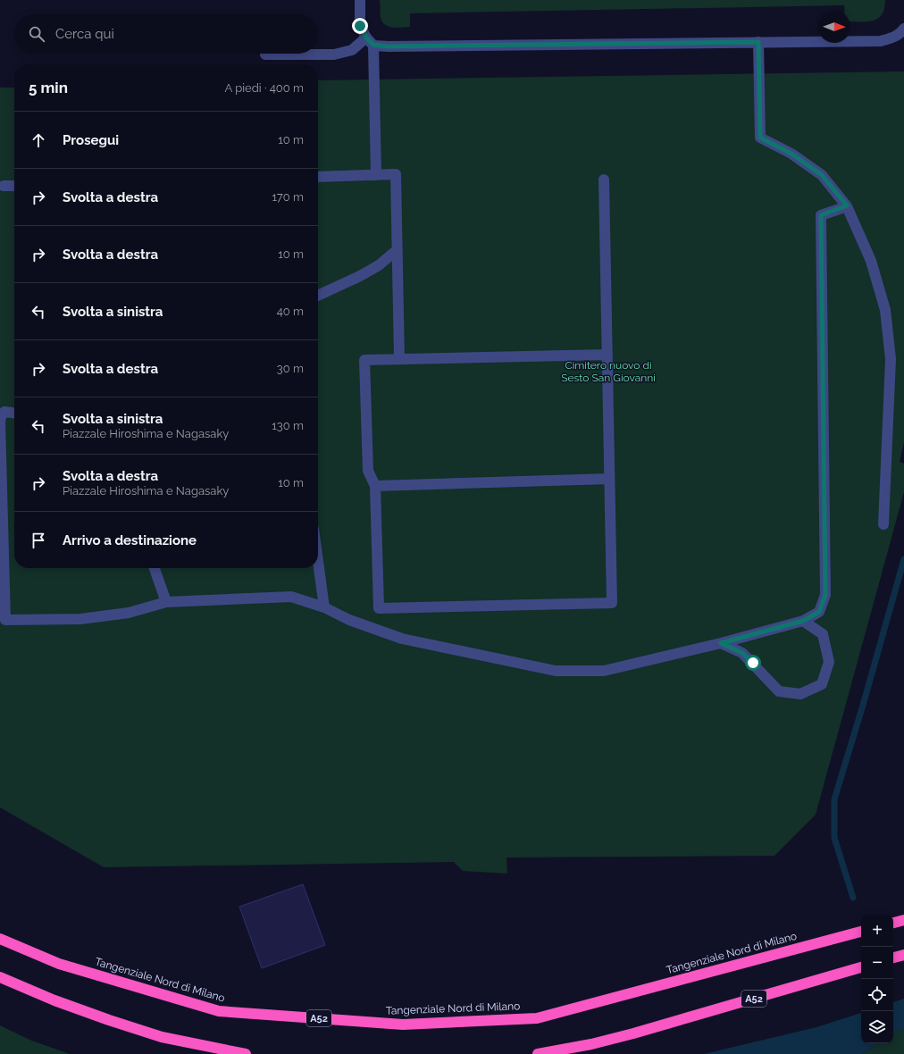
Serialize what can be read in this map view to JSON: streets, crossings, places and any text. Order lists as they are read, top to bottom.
{
  "streets": {
    "highway": ["Tangenziale Nord di Milano", "A52"]
  },
  "parks": ["Cimitero nuovo di Sesto San Giovanni"],
  "north": "right",
  "page": {
    "search": "Cerca qui",
    "heading": ["5 min", "A piedi · 400 m"],
    "list": [
      ["Prosegui", "10 m"],
      ["Svolta a destra", "170 m"],
      ["Svolta a destra", "10 m"],
      ["Svolta a sinistra", "40 m"],
      ["Svolta a destra", "30 m"],
      ["Svolta a sinistra", "Piazzale Hiroshima e Nagasaky", "130 m"],
      ["Svolta a destra", "Piazzale Hiroshima e Nagasaky", "10 m"],
      "Arrivo a destinazione"
    ],
    "map_buttons": ["+", "−"]
  }
}
